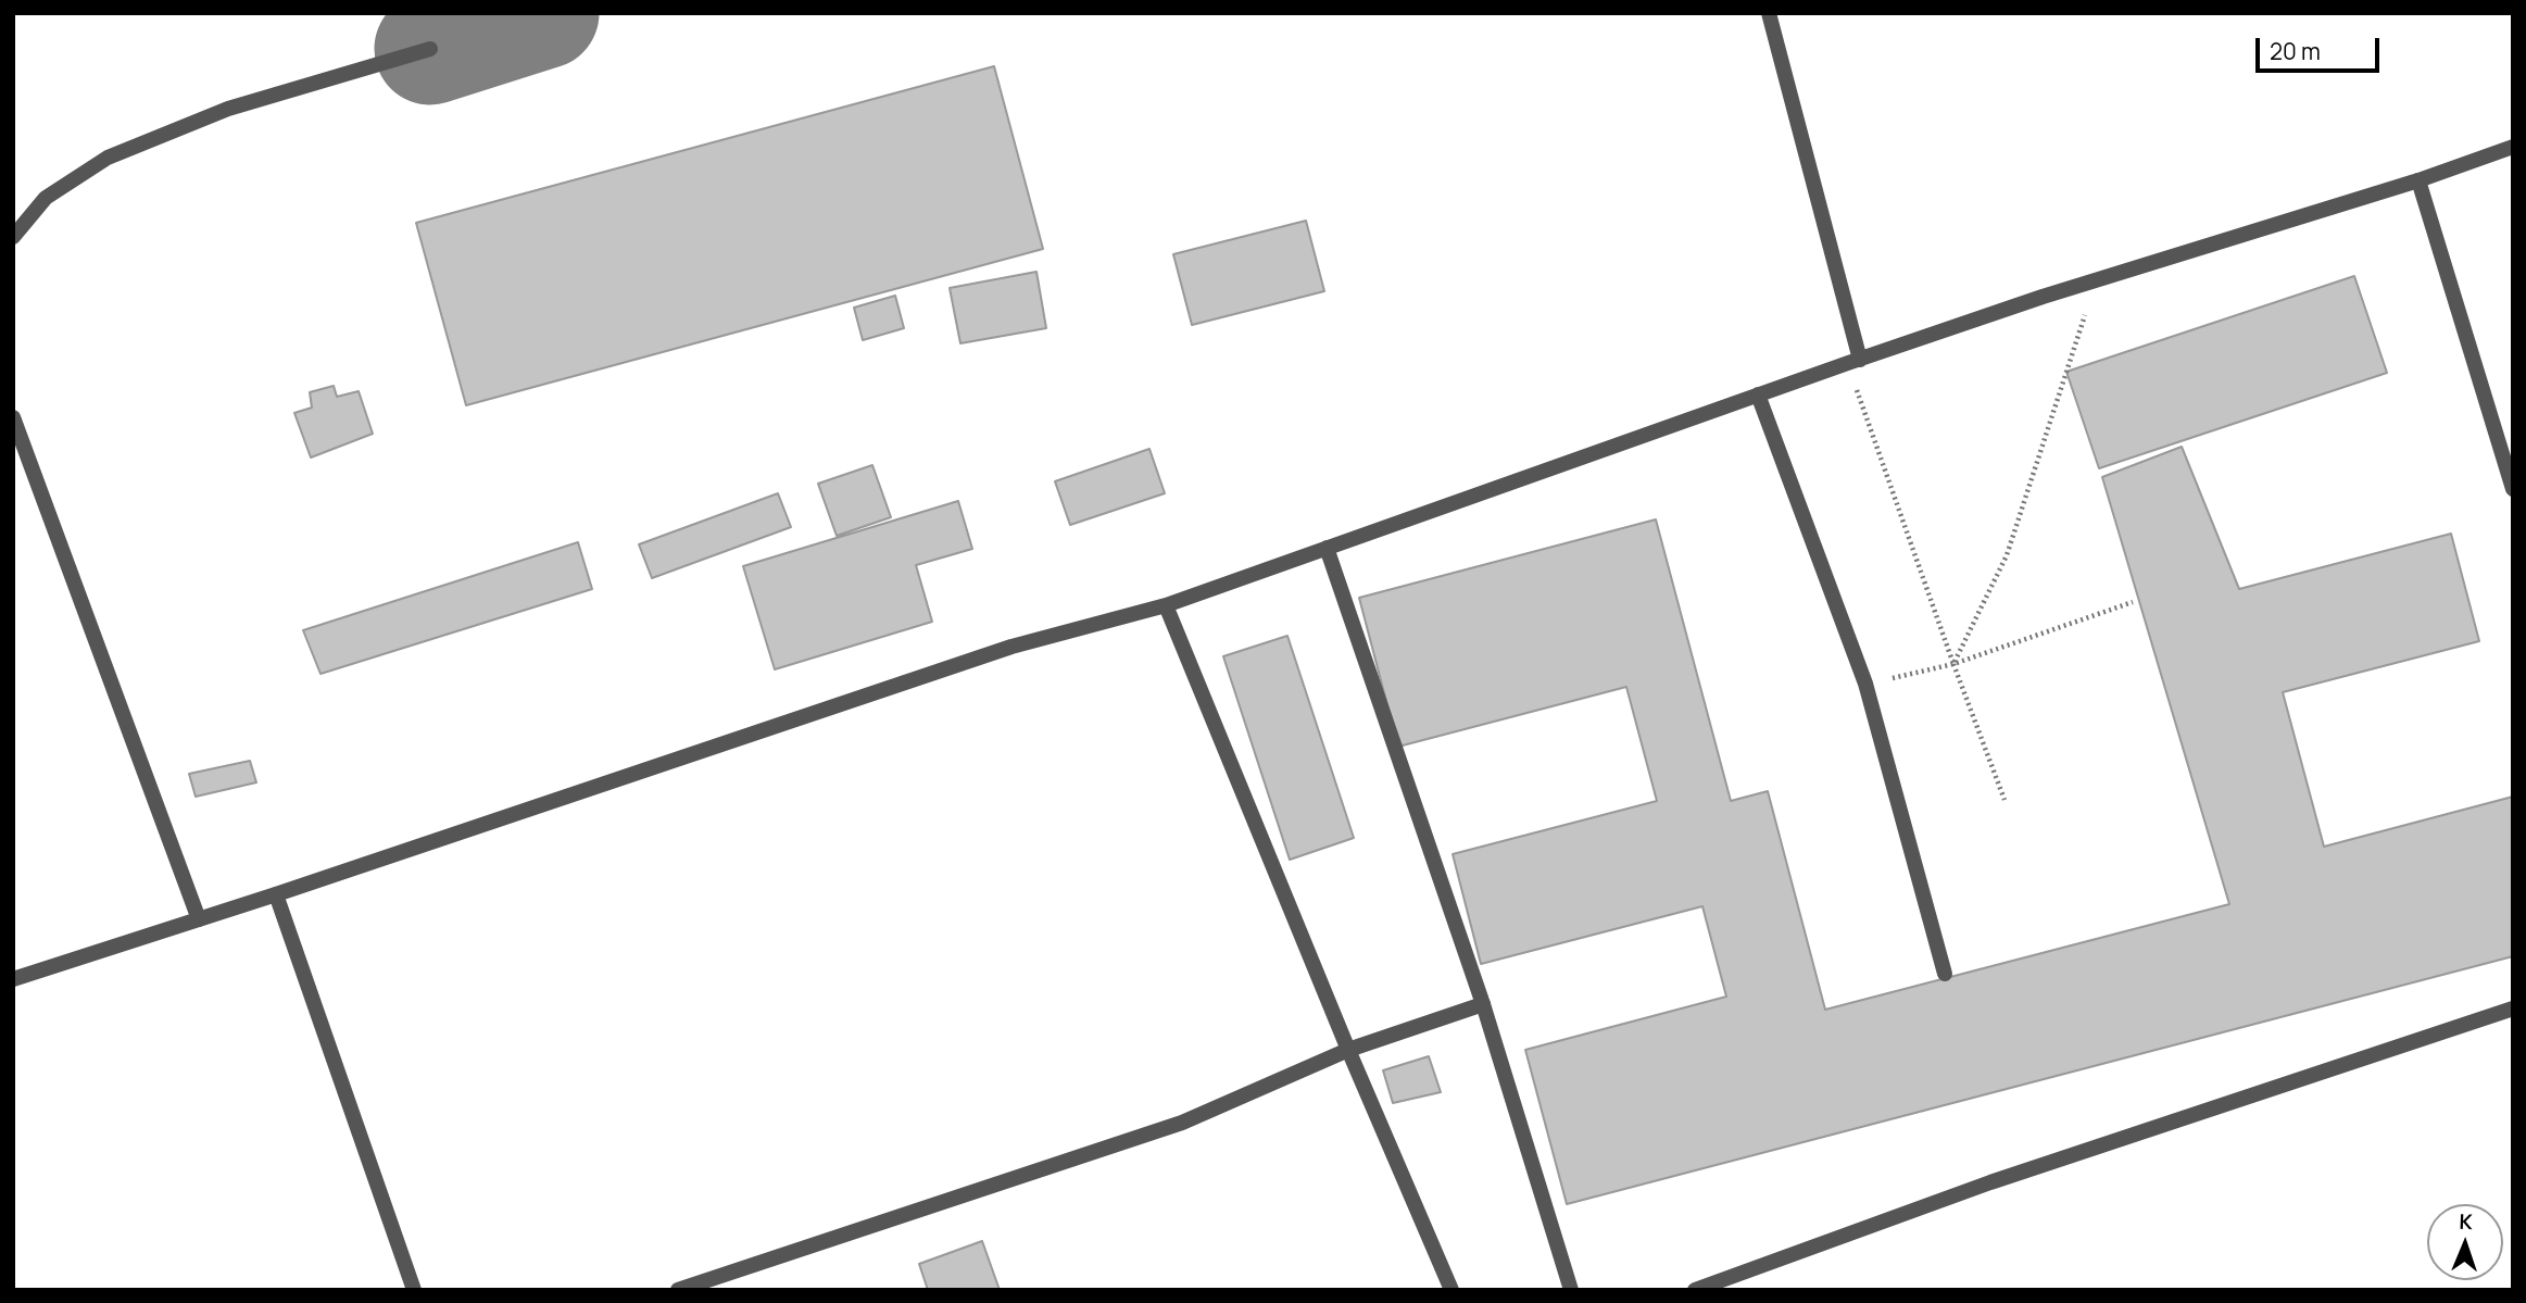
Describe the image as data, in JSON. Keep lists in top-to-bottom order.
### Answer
{
  "scale_bar": "20 m",
  "north": "top"
}
